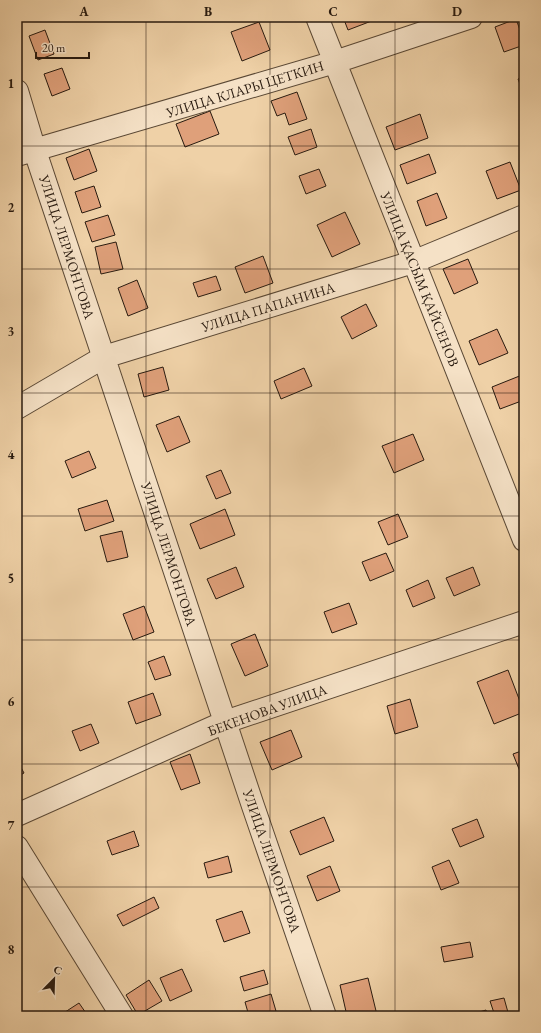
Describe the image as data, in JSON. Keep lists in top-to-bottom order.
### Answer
{
  "streets": {
    "street": [
      "УЛИЦА КЛАРЫ ЦЕТКИН",
      "УЛИЦА ЛЕРМОНТОВА",
      "УЛИЦА ҚАСЫМ ҚАЙСЕНОВ",
      "УЛИЦА ПАПАНИНА",
      "БЕКЕНОВА УЛИЦА"
    ]
  },
  "crossings": [
    ["УЛИЦА КЛАРЫ ЦЕТКИН", "УЛИЦА ЛЕРМОНТОВА"],
    ["УЛИЦА КЛАРЫ ЦЕТКИН", "УЛИЦА ҚАСЫМ ҚАЙСЕНОВ"],
    ["УЛИЦА ЛЕРМОНТОВА", "УЛИЦА ПАПАНИНА"],
    ["УЛИЦА ЛЕРМОНТОВА", "БЕКЕНОВА УЛИЦА"],
    ["УЛИЦА ҚАСЫМ ҚАЙСЕНОВ", "УЛИЦА ПАПАНИНА"]
  ],
  "scale_bar": "20 m",
  "north": "top right",
  "grid": {
    "columns": [
      "A",
      "B",
      "C",
      "D"
    ],
    "rows": [
      "1",
      "2",
      "3",
      "4",
      "5",
      "6",
      "7",
      "8"
    ]
  }
}
